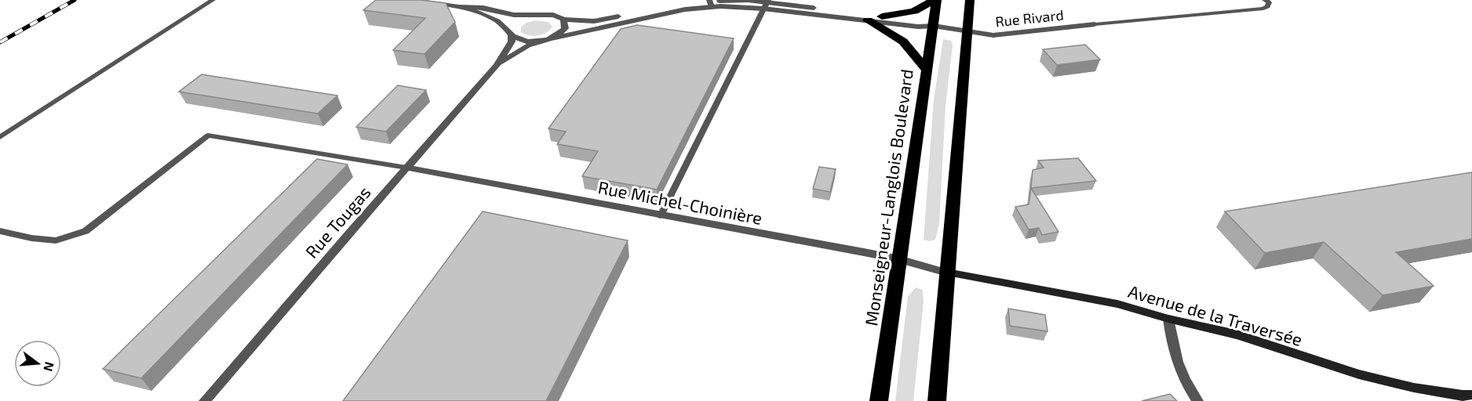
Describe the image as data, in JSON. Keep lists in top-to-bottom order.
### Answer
{
  "streets": {
    "highway": ["Monseigneur-Langlois Boulevard"],
    "street": [
      "Rue Rivard",
      "Rue Michel-Choinière",
      "Rue Tougas",
      "Avenue de la Traversée"
    ]
  },
  "crossings": [
    ["Rue Rivard", "Monseigneur-Langlois Boulevard"],
    ["Monseigneur-Langlois Boulevard", "Rue Michel-Choinière"],
    ["Rue Michel-Choinière", "Rue Tougas"],
    ["Rue Michel-Choinière", "Avenue de la Traversée"]
  ],
  "north": "right"
}
